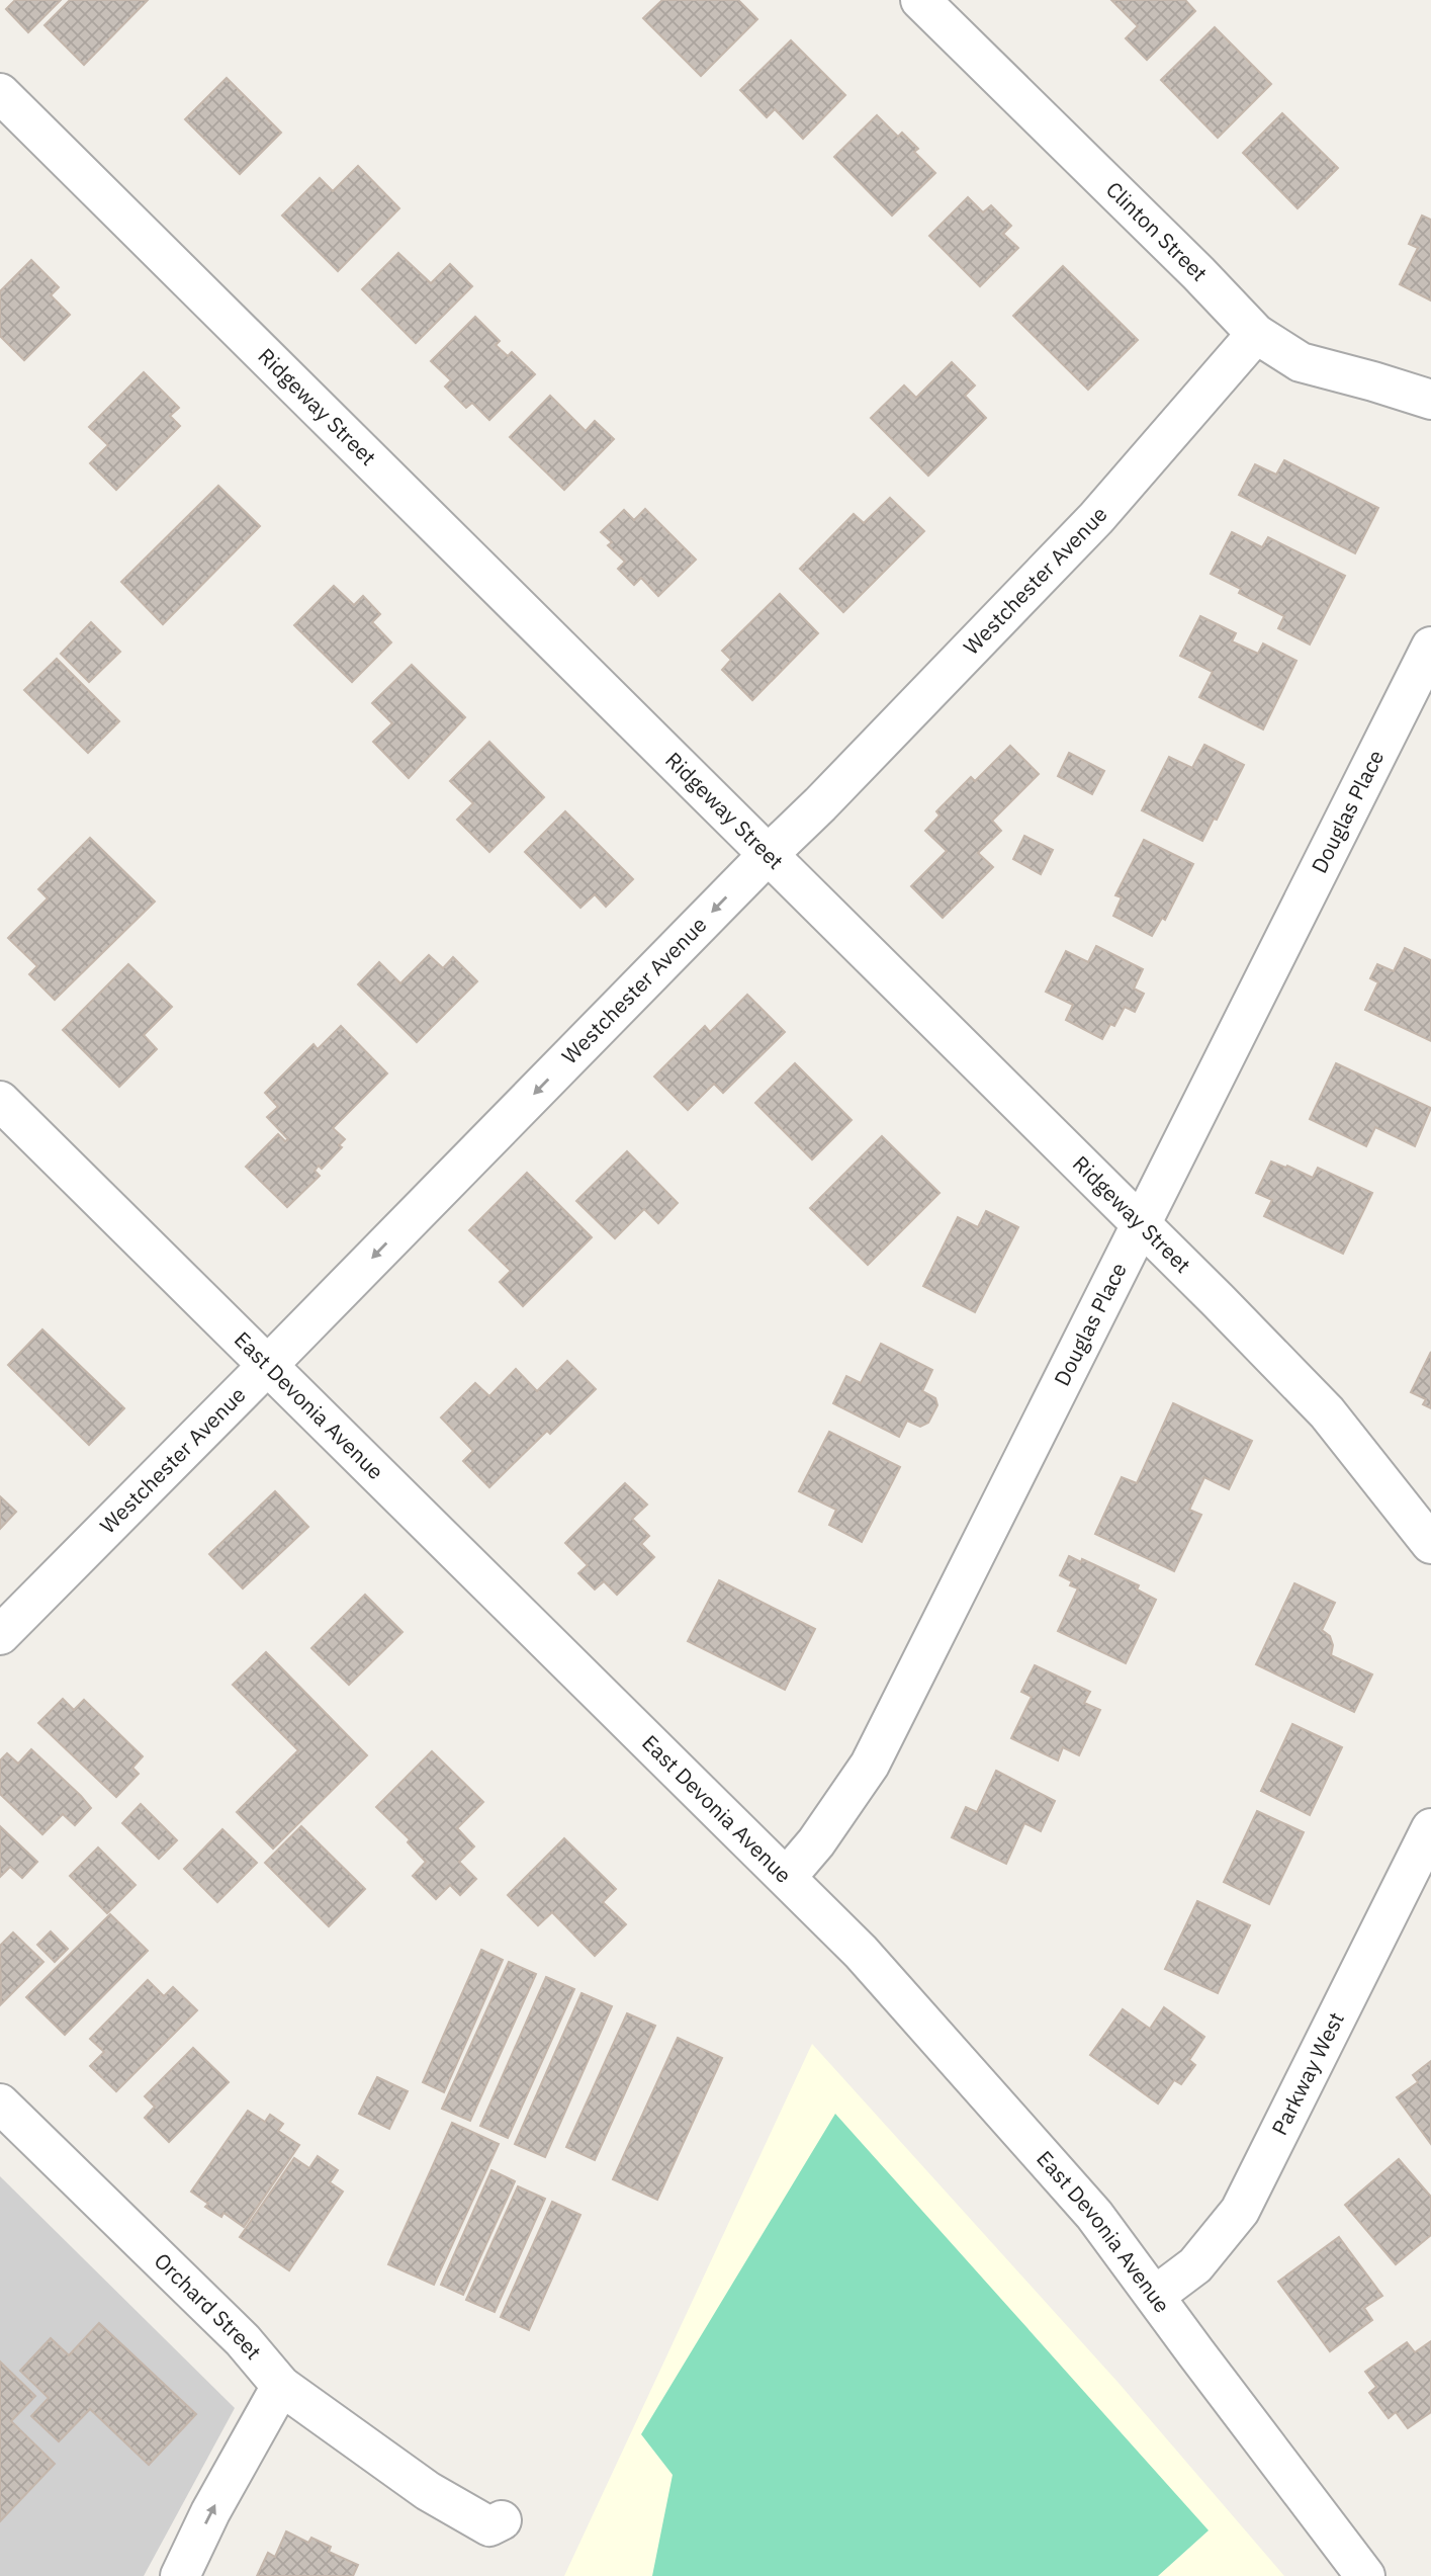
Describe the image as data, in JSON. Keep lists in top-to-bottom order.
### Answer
{
  "streets": {
    "street": [
      "Clinton Street",
      "Ridgeway Street",
      "Westchester Avenue",
      "Douglas Place",
      "East Devonia Avenue",
      "Parkway West",
      "Orchard Street"
    ]
  },
  "crossings": [
    ["Clinton Street", "Westchester Avenue"],
    ["Ridgeway Street", "Westchester Avenue"],
    ["Ridgeway Street", "Douglas Place"],
    ["Westchester Avenue", "East Devonia Avenue"],
    ["Douglas Place", "East Devonia Avenue"],
    ["East Devonia Avenue", "Parkway West"]
  ],
  "one_way": ["Westchester Avenue"]
}
